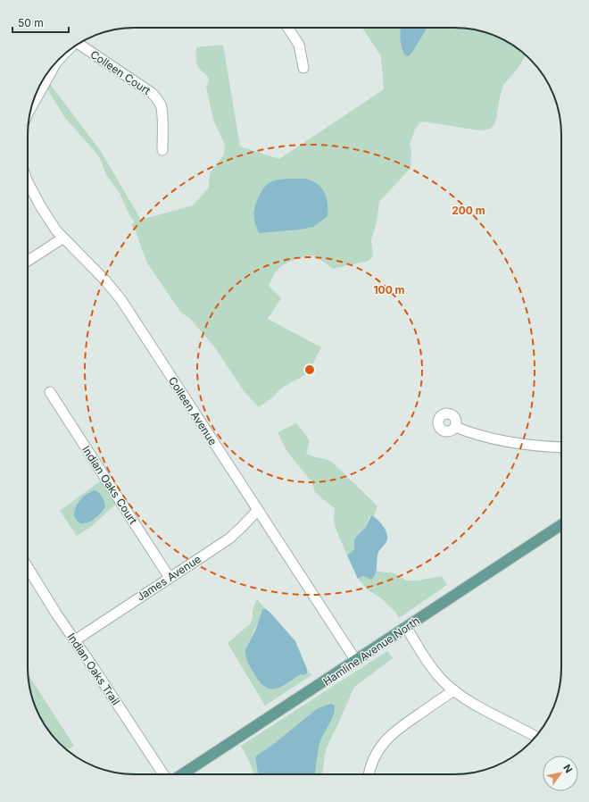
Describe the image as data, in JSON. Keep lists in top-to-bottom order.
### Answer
{
  "streets": {
    "main road": ["Hamline Avenue North"],
    "street": [
      "Colleen Court",
      "Colleen Avenue",
      "Indian Oaks Court",
      "James Avenue",
      "Indian Oaks Trail"
    ]
  },
  "crossings": [
    ["Colleen Avenue", "James Avenue"],
    ["Colleen Avenue", "Hamline Avenue North"],
    ["Indian Oaks Court", "James Avenue"],
    ["James Avenue", "Indian Oaks Trail"]
  ],
  "scale_bar": "50 m",
  "north": "top right",
  "rings": ["200 m", "100 m"]
}
